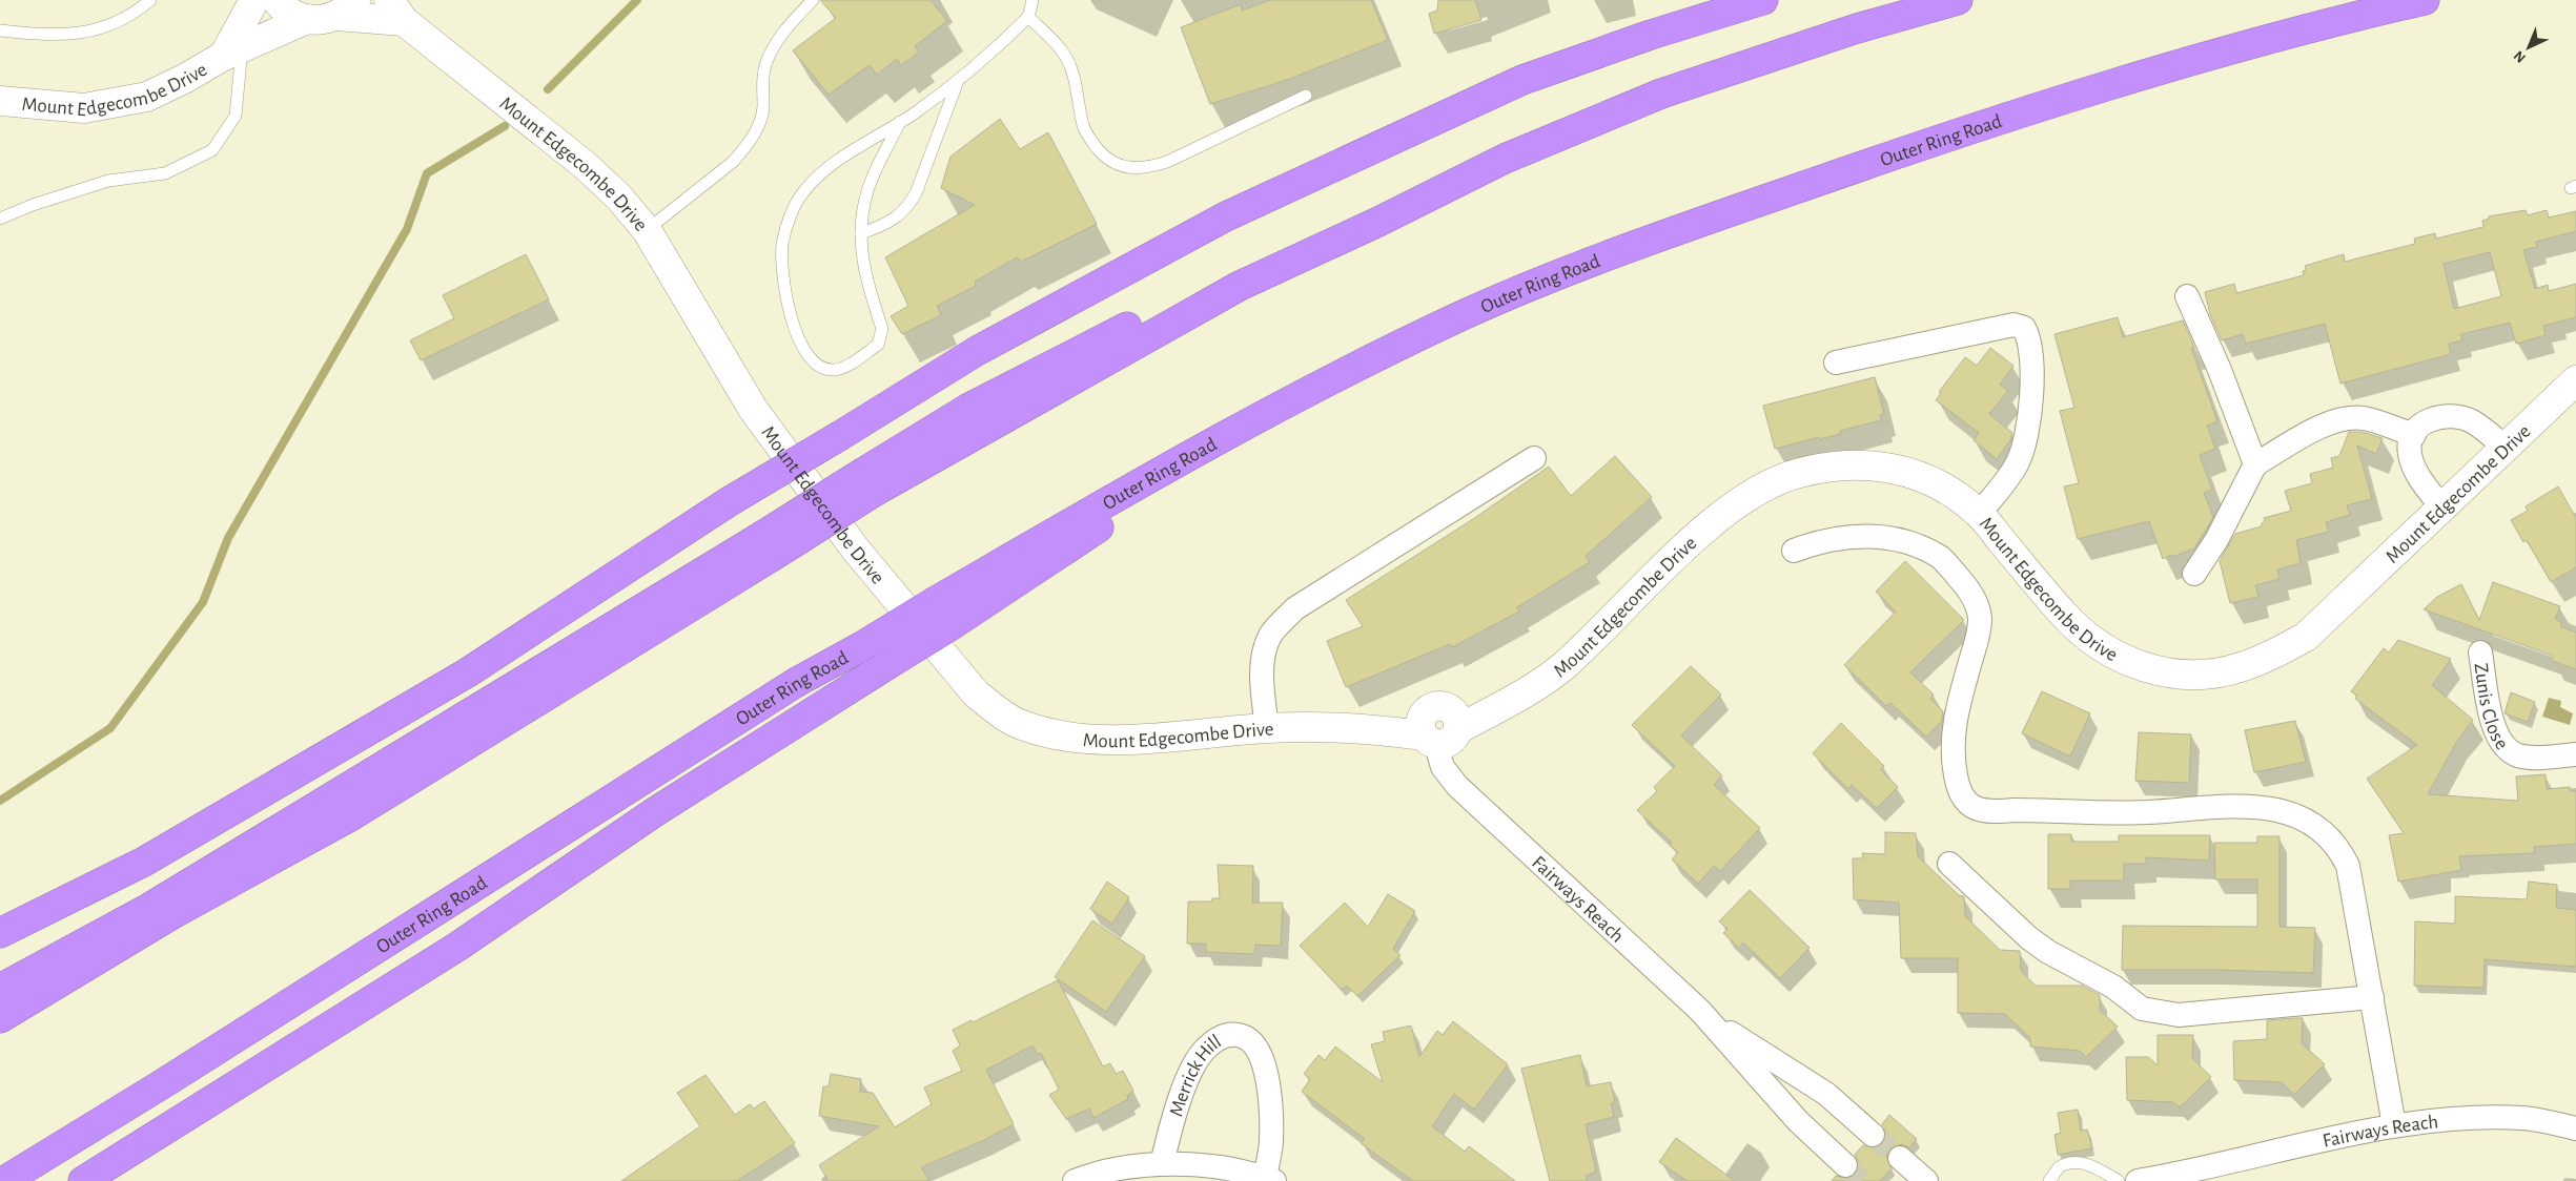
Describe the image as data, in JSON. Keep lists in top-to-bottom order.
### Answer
{
  "streets": {
    "highway": ["Outer Ring Road"],
    "street": [
      "Mount Edgecombe Drive",
      "Zunis Close",
      "Fairways Reach",
      "Merrick Hill"
    ]
  },
  "crossings": [
    ["Mount Edgecombe Drive", "Fairways Reach"]
  ],
  "north": "bottom left"
}
